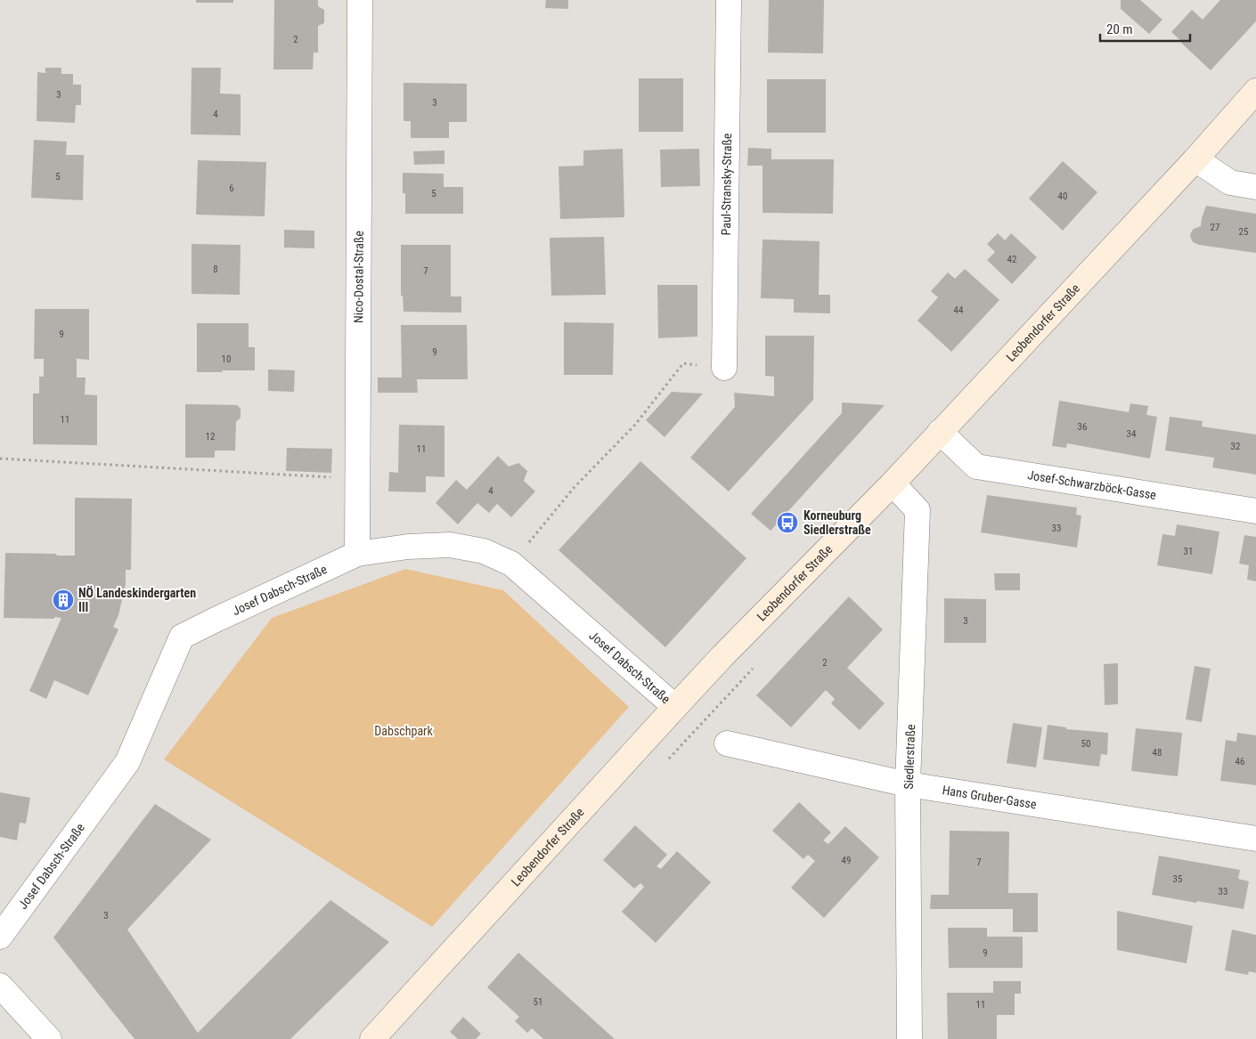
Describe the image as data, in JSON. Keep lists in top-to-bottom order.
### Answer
{
  "streets": {
    "main road": ["Leobendorfer Straße"],
    "street": [
      "Paul-Stransky-Straße",
      "Nico-Dostal-Straße",
      "Josef-Schwarzböck-Gasse",
      "Josef Dabsch-Straße",
      "Siedlerstraße",
      "Hans Gruber-Gasse"
    ]
  },
  "crossings": [
    ["Nico-Dostal-Straße", "Josef Dabsch-Straße"],
    ["Leobendorfer Straße", "Josef-Schwarzböck-Gasse"],
    ["Leobendorfer Straße", "Josef Dabsch-Straße"],
    ["Leobendorfer Straße", "Siedlerstraße"],
    ["Siedlerstraße", "Hans Gruber-Gasse"]
  ],
  "parks": ["Dabschpark"],
  "places": {
    "bus stop": ["Korneuburg Siedlerstraße"],
    "building": ["NÖ Landeskindergarten III"]
  },
  "house_numbers": [
    "2",
    "3",
    "3",
    "4",
    "5",
    "6",
    "5",
    "40",
    "27",
    "25",
    "42",
    "8",
    "7",
    "44",
    "9",
    "9",
    "10",
    "11",
    "36",
    "34",
    "12",
    "32",
    "11",
    "4",
    "33",
    "31",
    "3",
    "2",
    "50",
    "48",
    "46",
    "49",
    "7",
    "35",
    "33",
    "3",
    "9",
    "51",
    "11"
  ],
  "scale_bar": "20 m"
}
